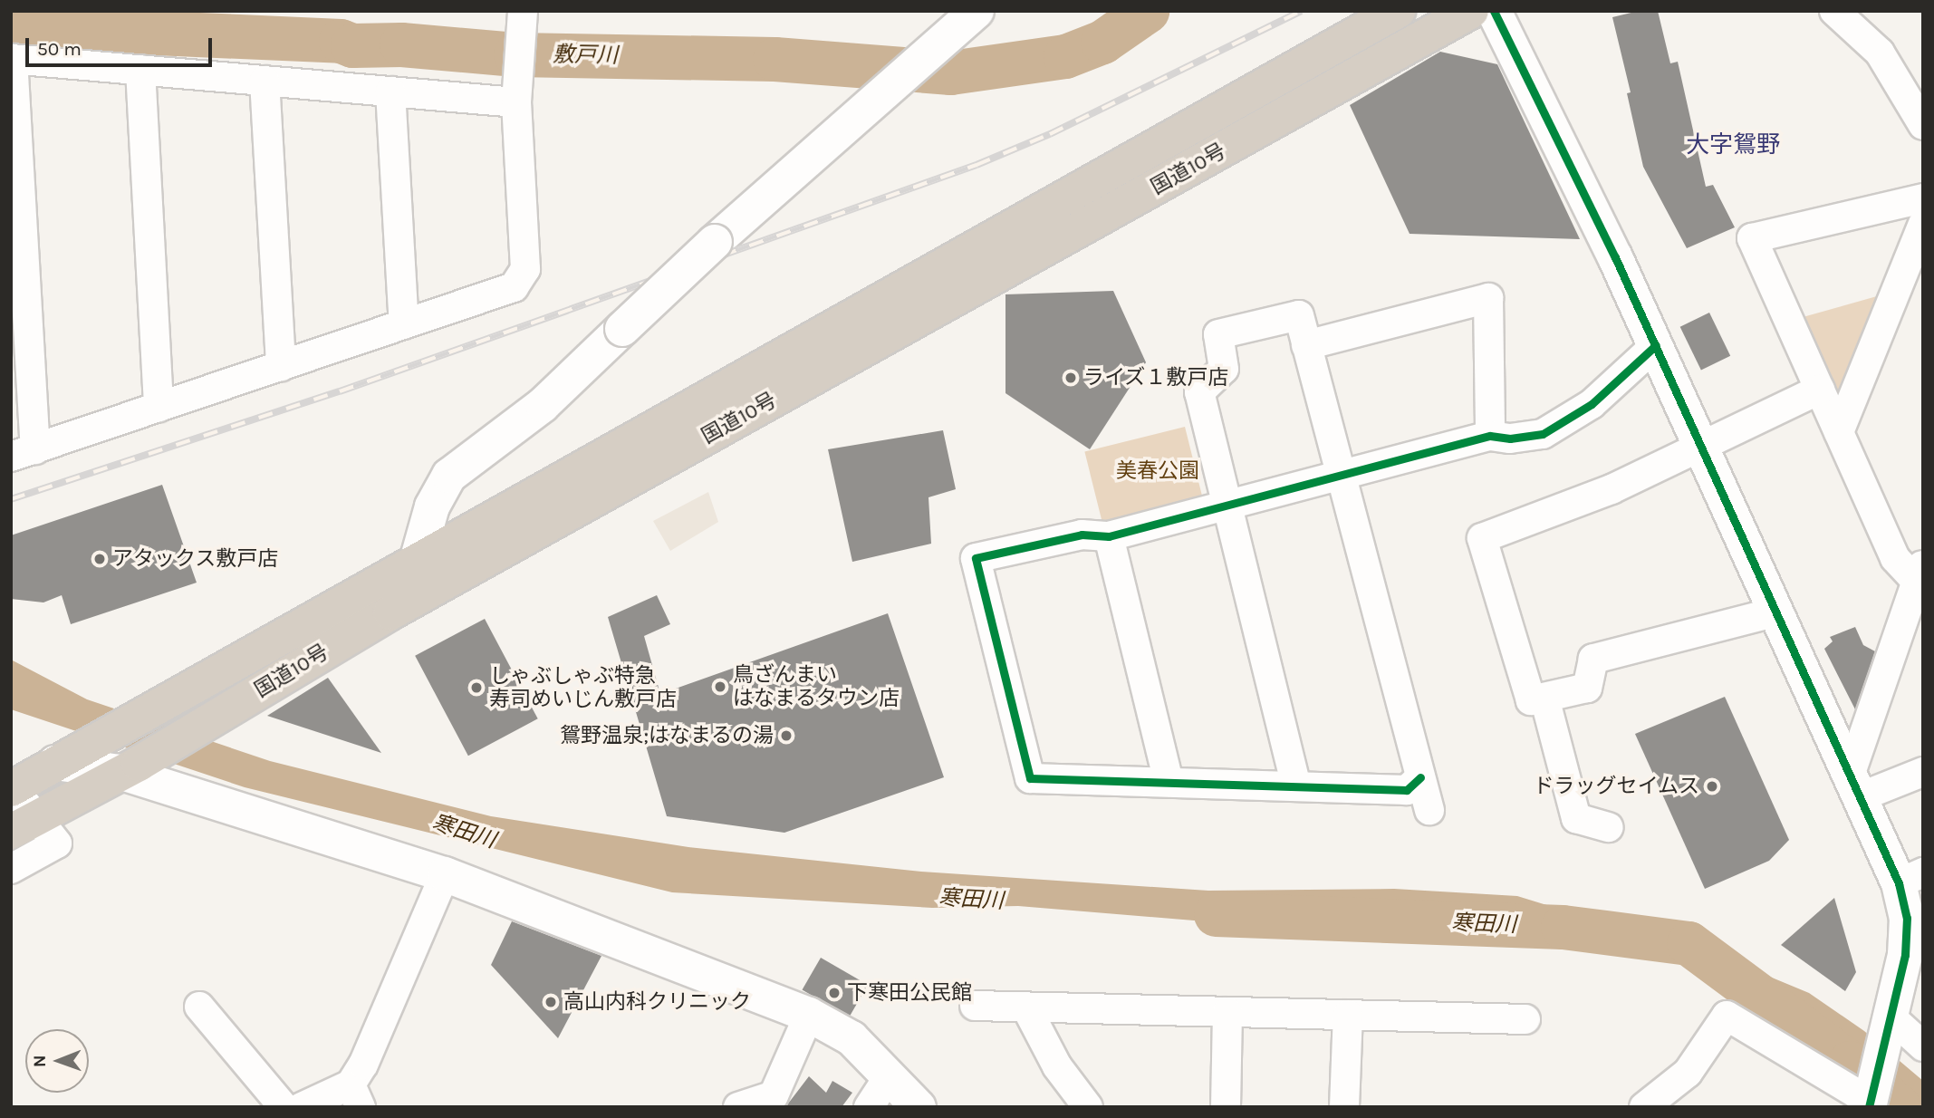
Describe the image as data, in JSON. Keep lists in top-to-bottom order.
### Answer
{
  "streets": {
    "highway": ["国道10号"]
  },
  "districts": ["大字鴛野"],
  "water": ["敷戸川", "寒田川"],
  "parks": ["美春公園"],
  "places": [
    "ライズ１敷戸店",
    "アタックス敷戸店",
    "鳥ざんまい はなまるタウン店",
    "しゃぶしゃぶ特急 寿司めいじん敷戸店",
    "鴛野温泉;はなまるの湯",
    "ドラッグセイムス",
    "下寒田公民館",
    "高山内科クリニック"
  ],
  "scale_bar": "50 m",
  "north": "left"
}
